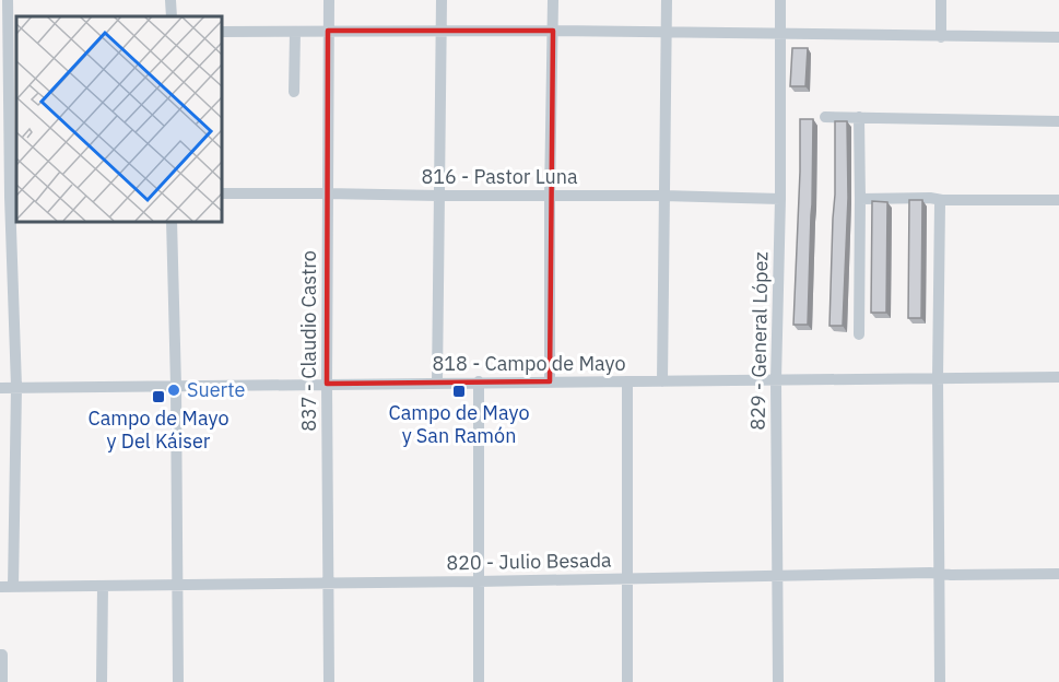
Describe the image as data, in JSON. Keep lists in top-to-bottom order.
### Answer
{
  "streets": {
    "street": [
      "816 - Pastor Luna",
      "837 - Claudio Castro",
      "829 - General López",
      "818 - Campo de Mayo",
      "820 - Julio Besada"
    ]
  },
  "crossings": [
    ["816 - Pastor Luna", "837 - Claudio Castro"],
    ["816 - Pastor Luna", "829 - General López"],
    ["837 - Claudio Castro", "818 - Campo de Mayo"],
    ["837 - Claudio Castro", "820 - Julio Besada"],
    ["829 - General López", "818 - Campo de Mayo"],
    ["829 - General López", "820 - Julio Besada"]
  ],
  "places": {
    "other": ["Suerte"],
    "transit": ["Campo de Mayo y San Ramón", "Campo de Mayo y Del Káiser"]
  }
}
